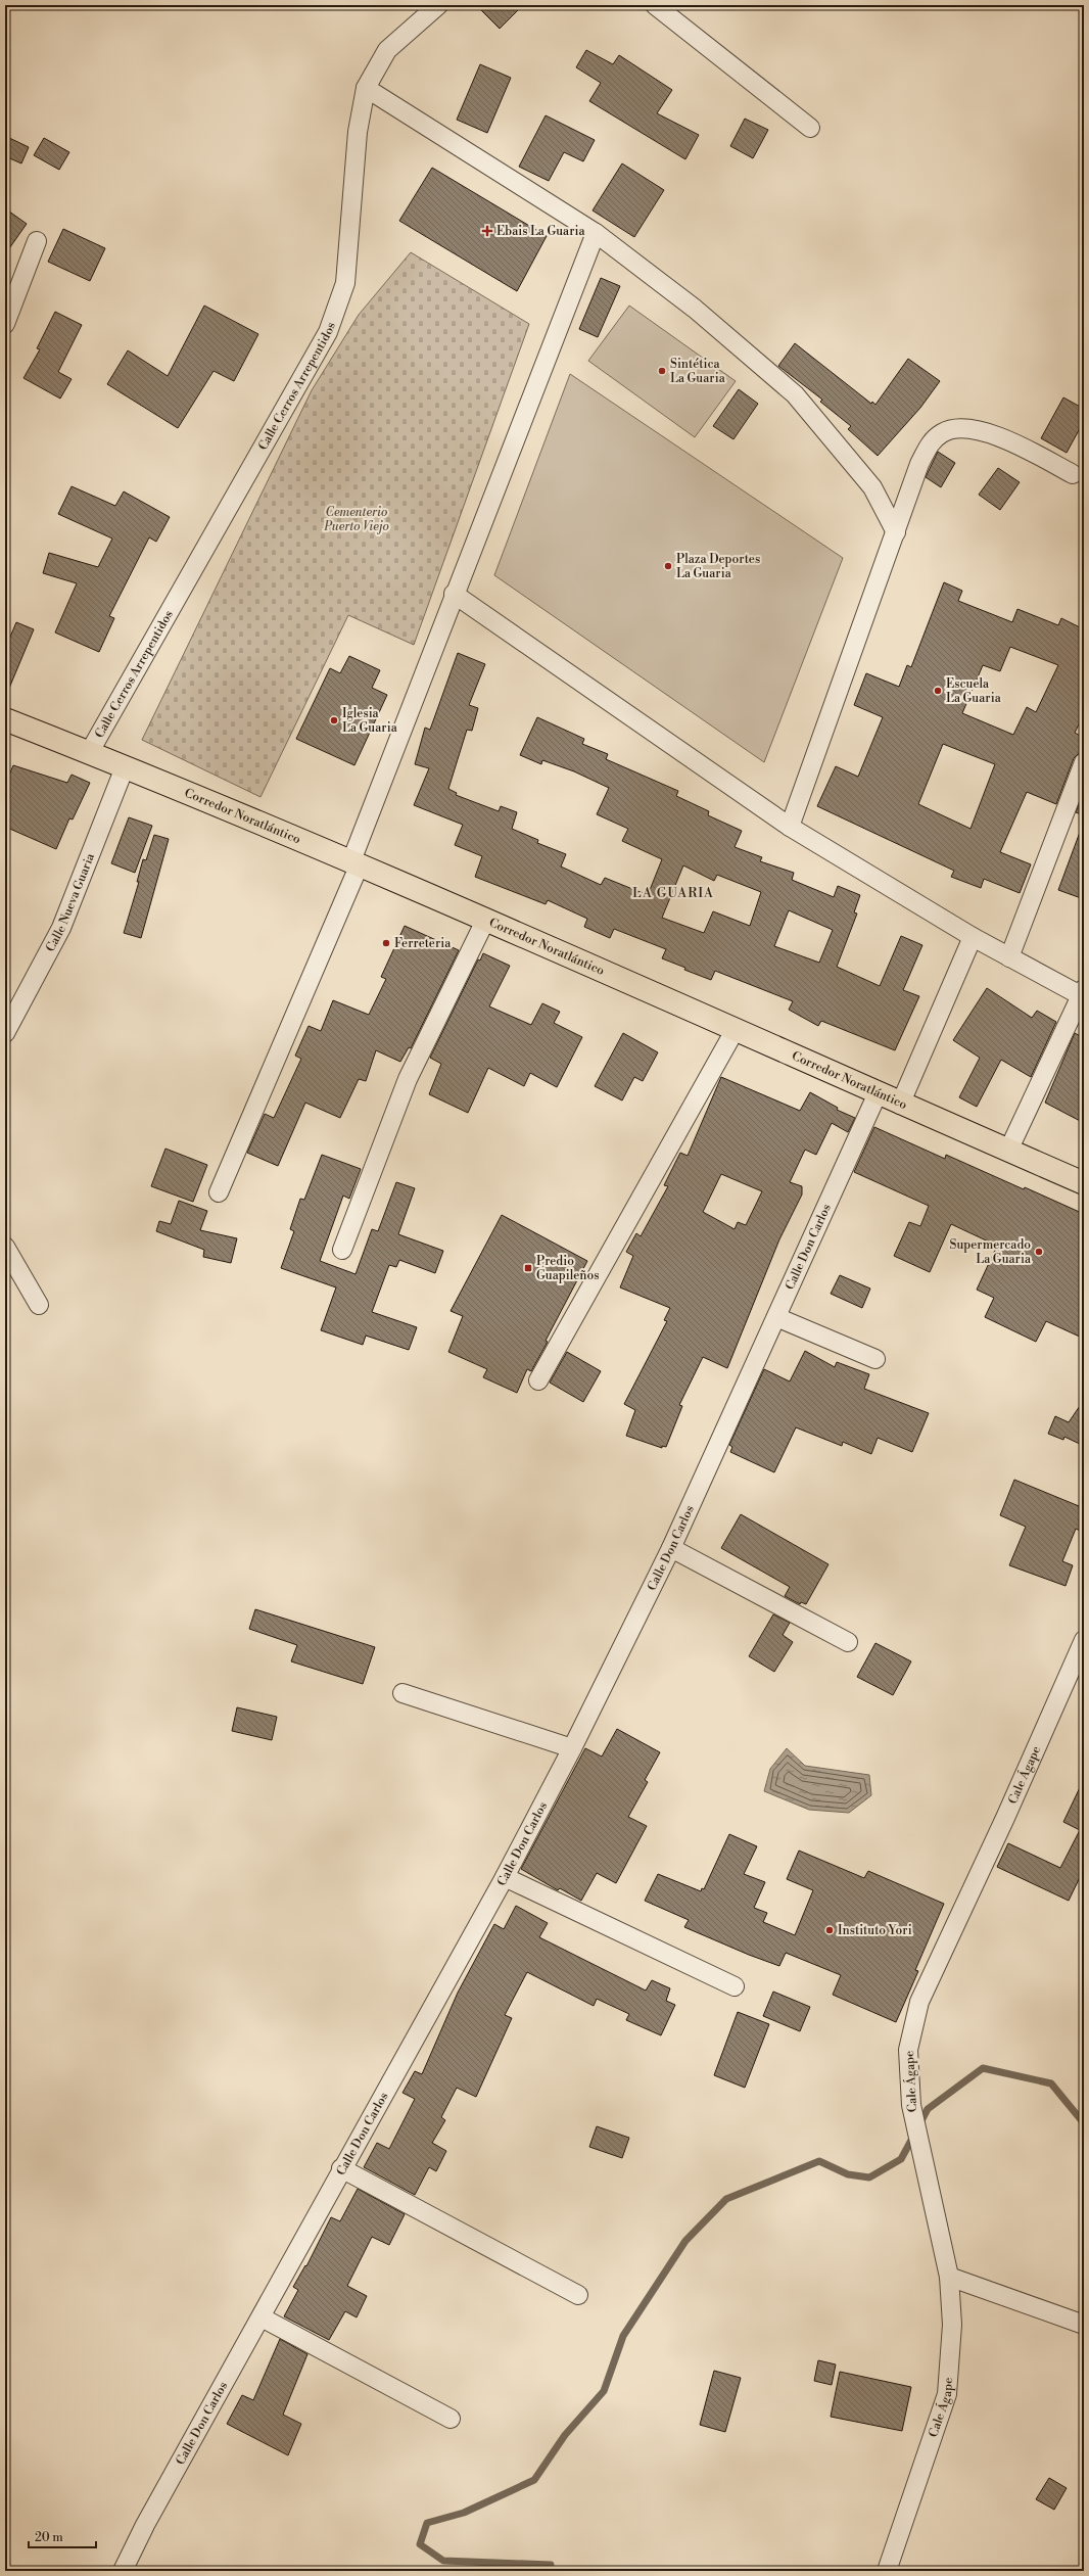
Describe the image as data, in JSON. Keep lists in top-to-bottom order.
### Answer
{
  "streets": {
    "highway": ["Corredor Noratlántico"],
    "street": [
      "Calle Cerros Arrepentidos",
      "Calle Nueva Guaria",
      "Calle Don Carlos",
      "Cale Ágape"
    ]
  },
  "crossings": [
    ["Calle Cerros Arrepentidos", "Corredor Noratlántico"],
    ["Corredor Noratlántico", "Calle Nueva Guaria"],
    ["Corredor Noratlántico", "Calle Don Carlos"]
  ],
  "districts": ["LA GUARIA"],
  "parks": ["Cementerio Puerto Viejo"],
  "places": {
    "health": ["Ebais La Guaria"],
    "other": [
      "Sintética La Guaria",
      "Plaza Deportes La Guaria",
      "Escuela La Guaria",
      "Iglesia La Guaria",
      "Ferreteria",
      "Supermercado La Guaria",
      "Instituto Yori"
    ],
    "transit": ["Predio Guapileños"]
  },
  "scale_bar": "20 m"
}
